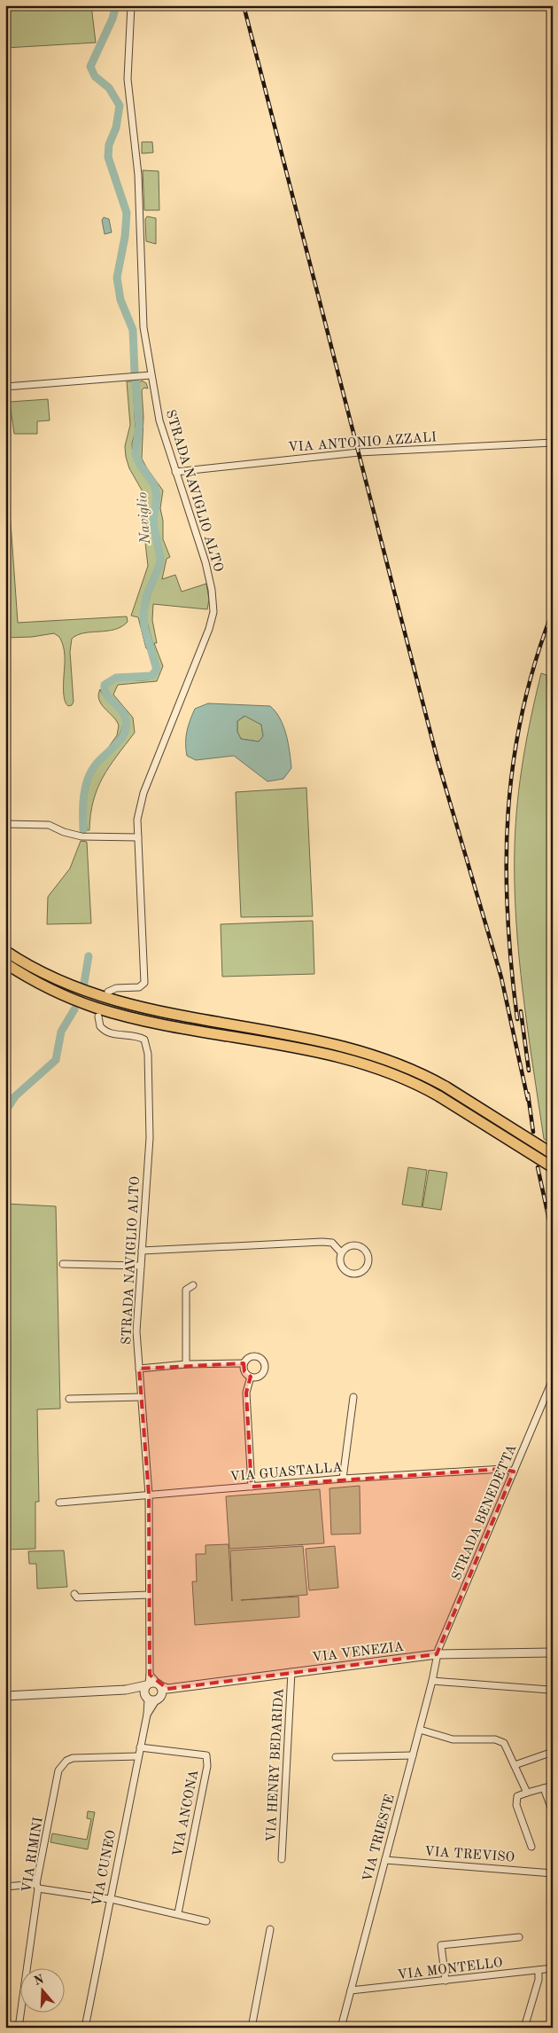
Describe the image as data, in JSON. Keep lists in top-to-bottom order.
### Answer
{
  "streets": {
    "street": [
      "VIA ANTONIO AZZALI",
      "STRADA NAVIGLIO ALTO",
      "VIA GUASTALLA",
      "STRADA BENEDETTA",
      "VIA VENEZIA",
      "VIA HENRY BEDARIDA",
      "VIA ANCONA",
      "VIA TRIESTE",
      "VIA TREVISO",
      "VIA RIMINI",
      "VIA CUNEO",
      "VIA MONTELLO"
    ]
  },
  "crossings": [
    ["VIA ANTONIO AZZALI", "STRADA NAVIGLIO ALTO"],
    ["STRADA NAVIGLIO ALTO", "VIA GUASTALLA"],
    ["STRADA NAVIGLIO ALTO", "VIA VENEZIA"],
    ["VIA GUASTALLA", "STRADA BENEDETTA"],
    ["STRADA BENEDETTA", "VIA VENEZIA"],
    ["STRADA BENEDETTA", "VIA TRIESTE"],
    ["VIA VENEZIA", "VIA HENRY BEDARIDA"],
    ["VIA VENEZIA", "VIA TRIESTE"],
    ["VIA VENEZIA", "VIA CUNEO"],
    ["VIA ANCONA", "VIA CUNEO"],
    ["VIA TRIESTE", "VIA TREVISO"],
    ["VIA TRIESTE", "VIA MONTELLO"],
    ["VIA RIMINI", "VIA CUNEO"]
  ],
  "water": ["Naviglio"],
  "north": "top"
}
